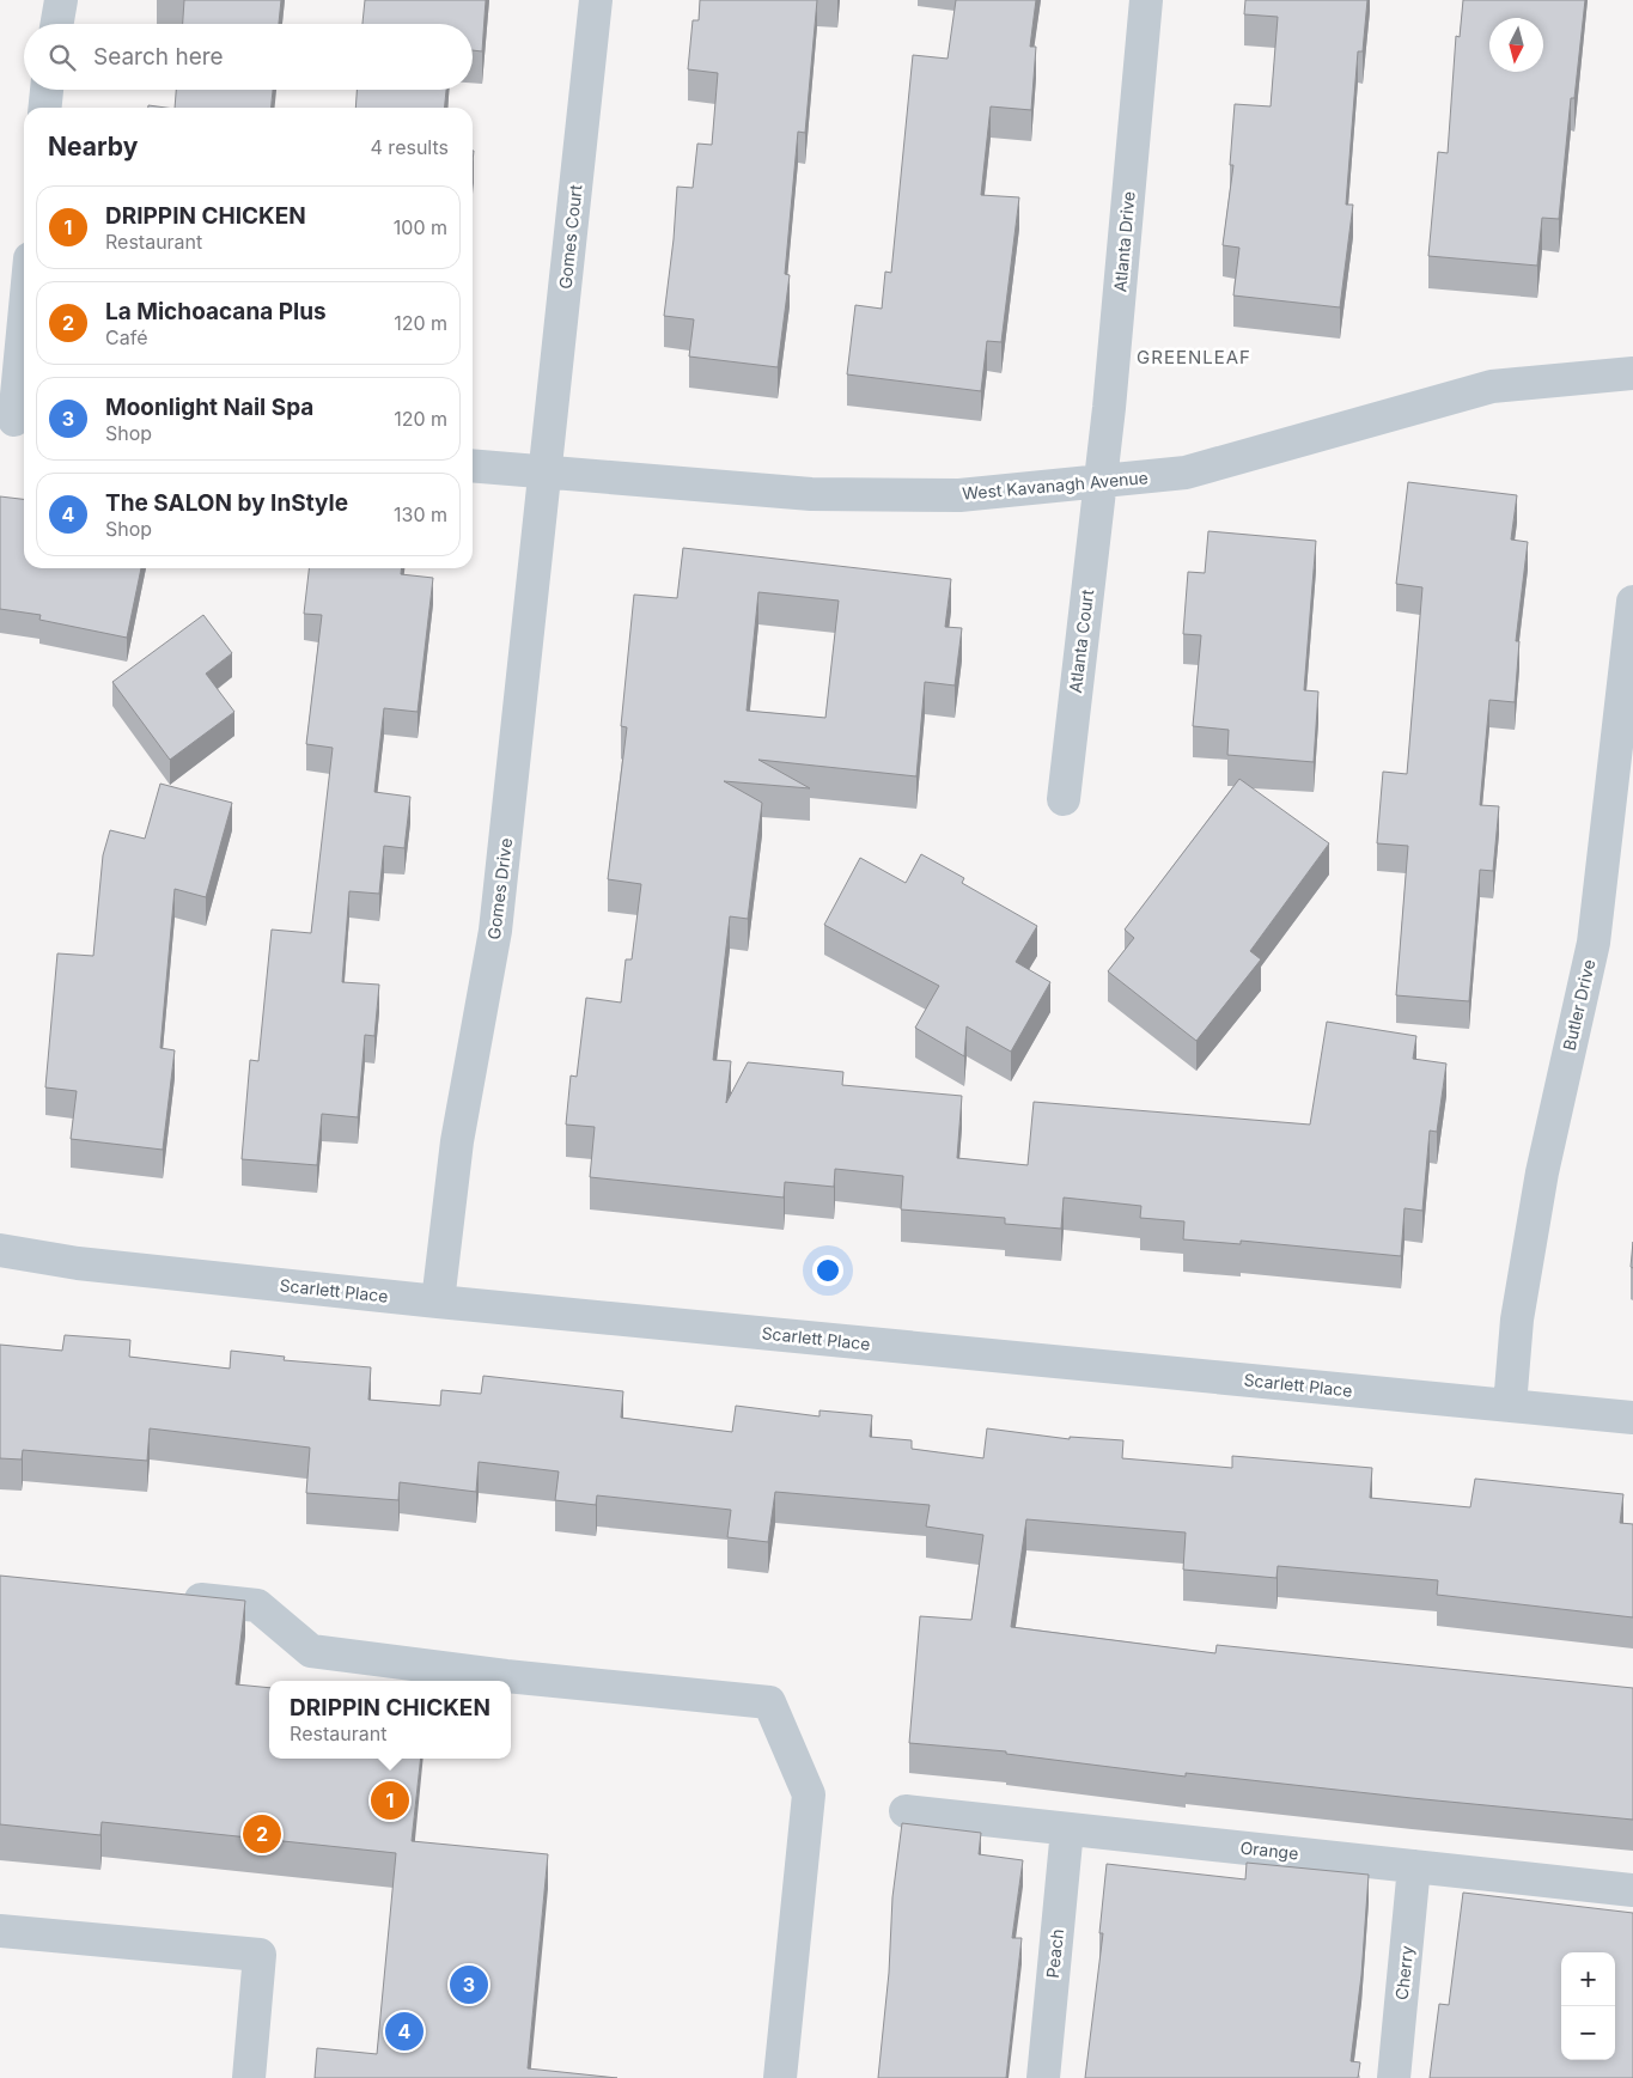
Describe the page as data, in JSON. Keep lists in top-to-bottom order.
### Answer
{
  "streets": {
    "street": [
      "Gomes Court",
      "Atlanta Drive",
      "West Kavanagh Avenue",
      "Atlanta Court",
      "Gomes Drive",
      "Butler Drive",
      "Scarlett Place",
      "Orange",
      "Peach",
      "Cherry"
    ]
  },
  "crossings": [
    ["Gomes Court", "West Kavanagh Avenue"],
    ["Gomes Court", "Gomes Drive"],
    ["Atlanta Drive", "West Kavanagh Avenue"],
    ["Atlanta Drive", "Atlanta Court"],
    ["West Kavanagh Avenue", "Atlanta Court"],
    ["West Kavanagh Avenue", "Gomes Drive"],
    ["Gomes Drive", "Scarlett Place"],
    ["Butler Drive", "Scarlett Place"],
    ["Orange", "Peach"],
    ["Orange", "Cherry"]
  ],
  "districts": ["GREENLEAF"],
  "north": "bottom",
  "page": {
    "search": "Search here",
    "heading": ["Nearby", "4 results"],
    "list": [
      {
        "mark": "1",
        "name": "DRIPPIN CHICKEN",
        "note": "Restaurant",
        "value": "100 m"
      },
      {
        "mark": "2",
        "name": "La Michoacana Plus",
        "note": "Café",
        "value": "120 m"
      },
      {
        "mark": "3",
        "name": "Moonlight Nail Spa",
        "note": "Shop",
        "value": "120 m"
      },
      {
        "mark": "4",
        "name": "The SALON by InStyle",
        "note": "Shop",
        "value": "130 m"
      }
    ],
    "popup": ["DRIPPIN CHICKEN", "Restaurant"],
    "pins": [
      "1",
      "2",
      "3",
      "4"
    ],
    "map_buttons": ["+", "−"]
  }
}
